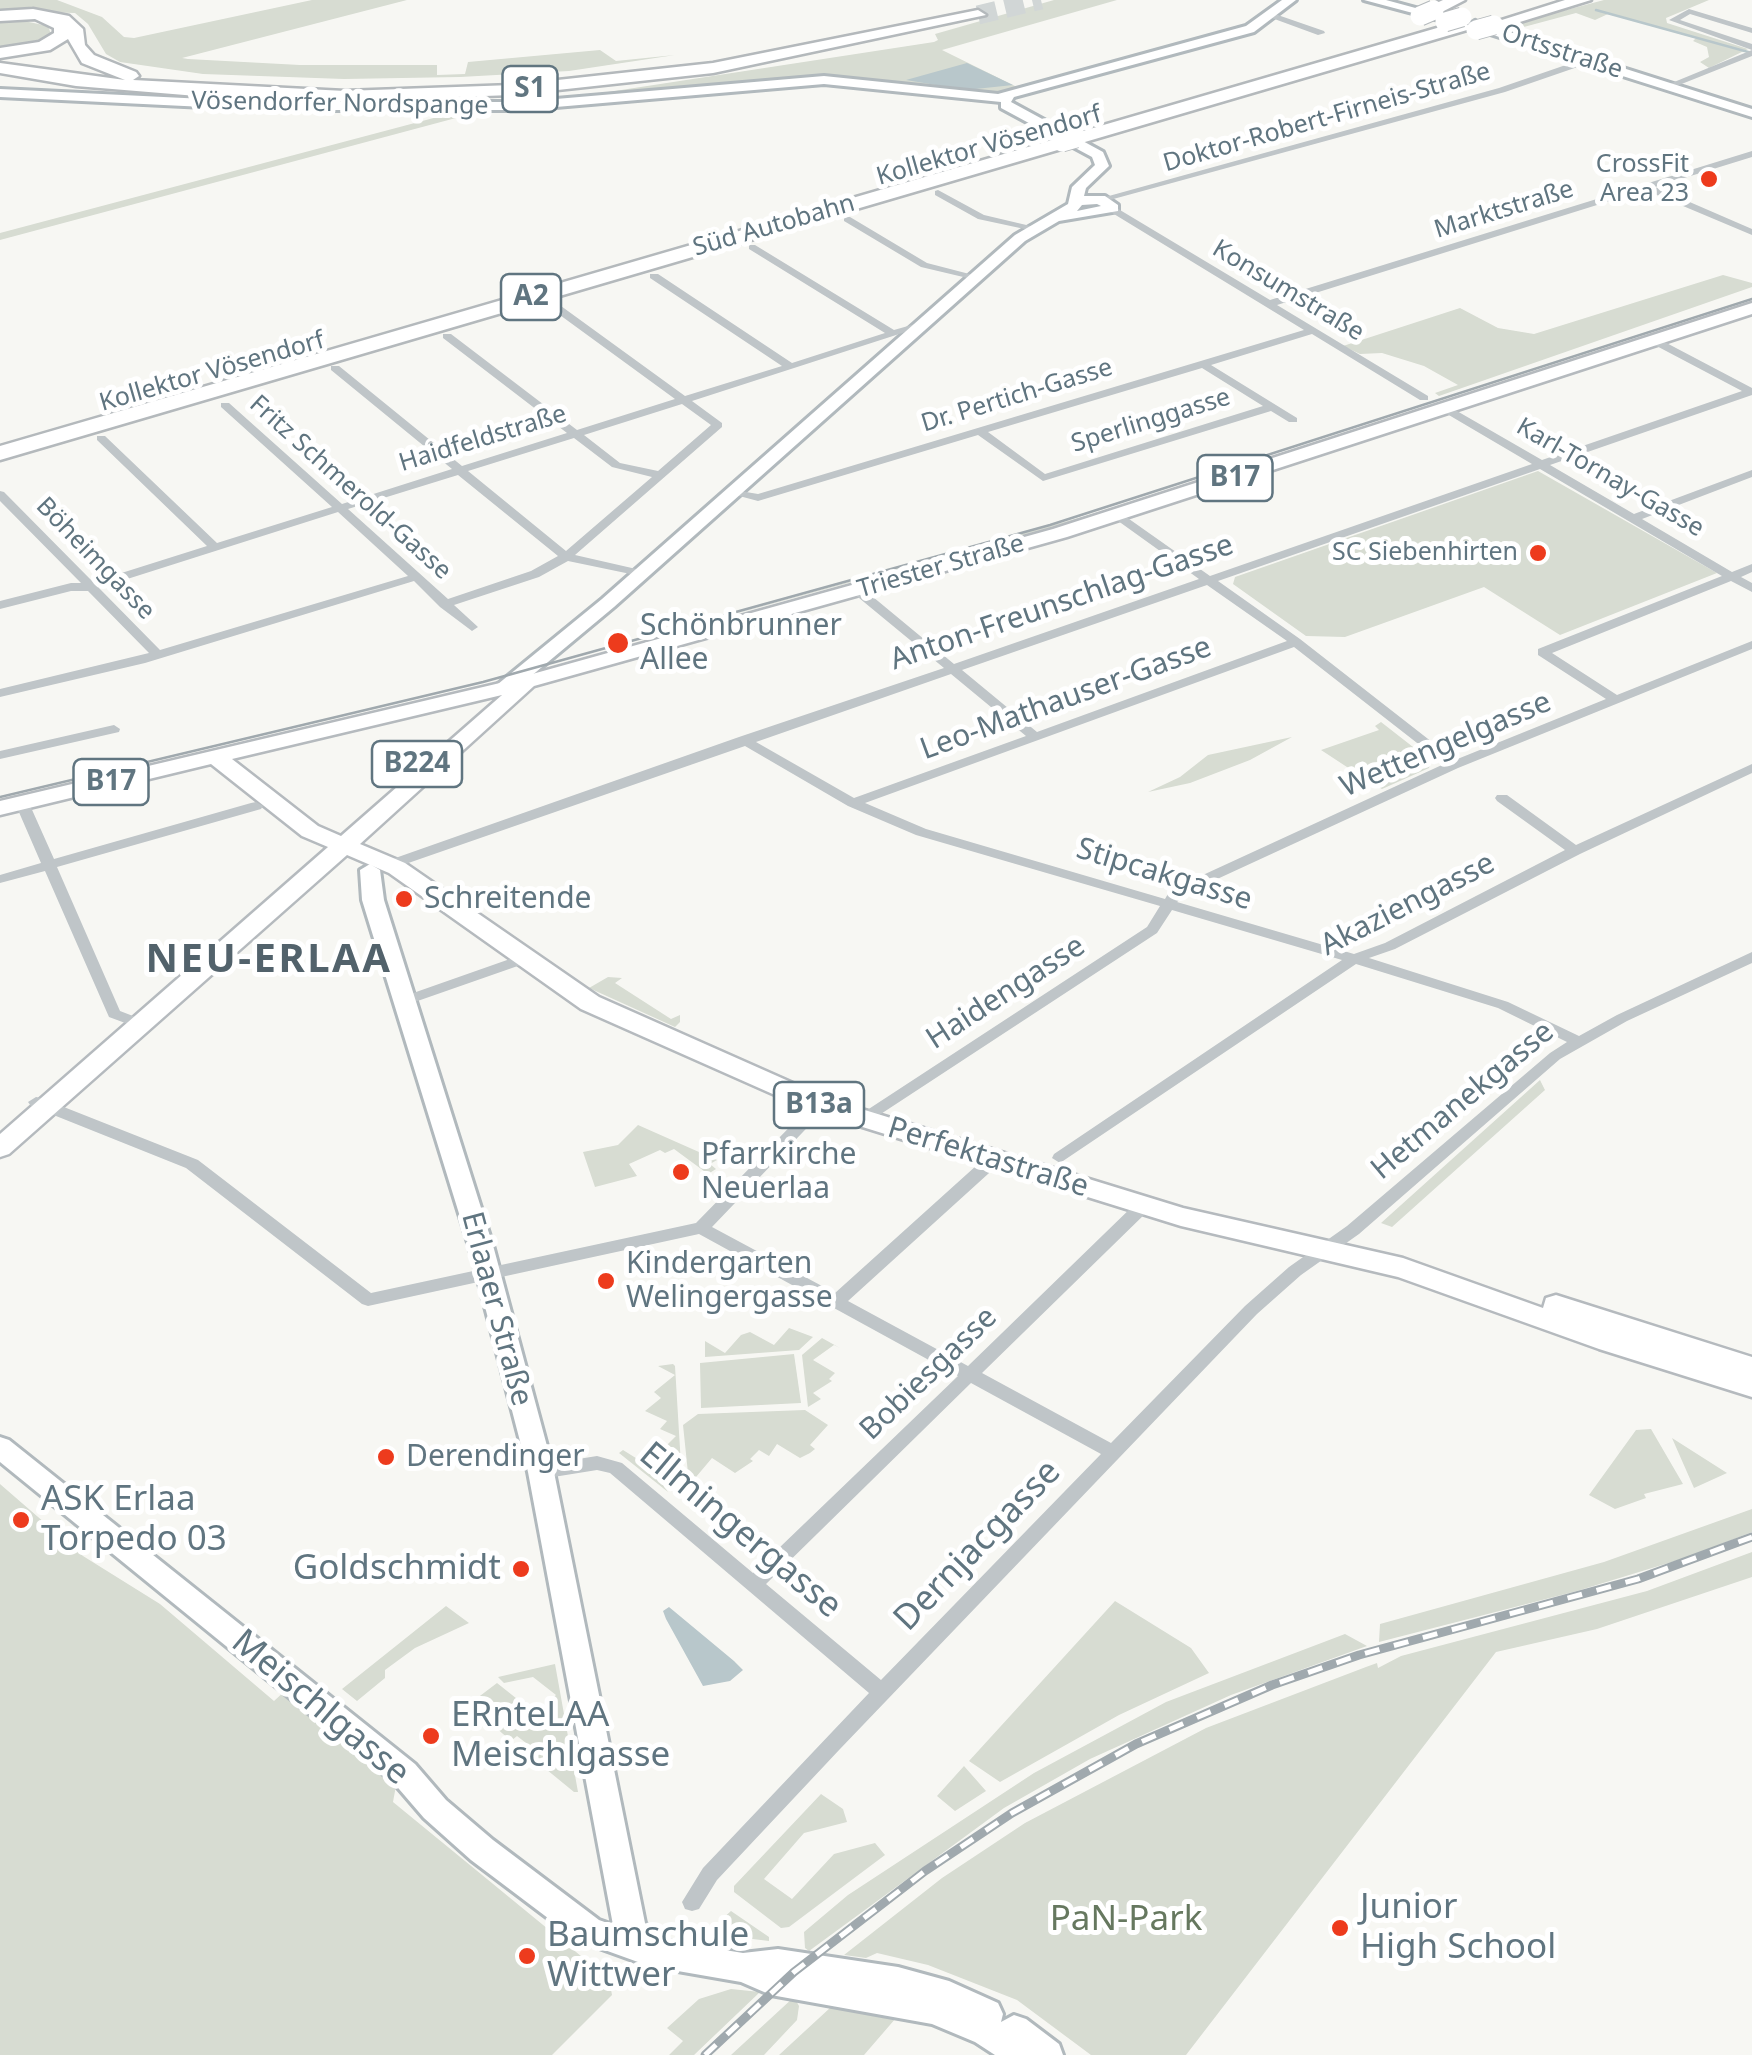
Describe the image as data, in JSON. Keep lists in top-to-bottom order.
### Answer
{
  "streets": {
    "highway": [
      "S1",
      "Kollektor Vösendorf",
      "Süd Autobahn",
      "A2"
    ],
    "main road": [
      "Ortsstraße",
      "Vösendorfer Nordspange",
      "B17",
      "Triester Straße",
      "B224",
      "B13a",
      "Perfektastraße",
      "Erlaaer Straße",
      "Meischlgasse"
    ],
    "street": [
      "Doktor-Robert-Firneis-Straße",
      "Marktstraße",
      "Konsumstraße",
      "Dr. Pertich-Gasse",
      "Sperlinggasse",
      "Haidfeldstraße",
      "Karl-Tornay-Gasse",
      "Fritz Schmerold-Gasse",
      "Böheimgasse",
      "Anton-Freunschlag-Gasse",
      "Leo-Mathauser-Gasse",
      "Wettengelgasse",
      "Stipcakgasse",
      "Akaziengasse",
      "Haidengasse",
      "Hetmanekgasse",
      "Bobiesgasse",
      "Ellmingergasse",
      "Dernjacgasse"
    ]
  },
  "crossings": [
    ["Ortsstraße", "Doktor-Robert-Firneis-Straße"],
    ["Doktor-Robert-Firneis-Straße", "Konsumstraße"],
    ["Kollektor Vösendorf", "Süd Autobahn"],
    ["Marktstraße", "Konsumstraße"],
    ["Konsumstraße", "Dr. Pertich-Gasse"],
    ["Dr. Pertich-Gasse", "Sperlinggasse"],
    ["Haidfeldstraße", "Fritz Schmerold-Gasse"],
    ["Haidfeldstraße", "Böheimgasse"],
    ["Karl-Tornay-Gasse", "Triester Straße"],
    ["Karl-Tornay-Gasse", "Anton-Freunschlag-Gasse"],
    ["Triester Straße", "B224"],
    ["Triester Straße", "B13a"],
    ["Anton-Freunschlag-Gasse", "Stipcakgasse"],
    ["Anton-Freunschlag-Gasse", "B13a"],
    ["Anton-Freunschlag-Gasse", "Perfektastraße"],
    ["Anton-Freunschlag-Gasse", "Erlaaer Straße"],
    ["Leo-Mathauser-Gasse", "Stipcakgasse"],
    ["Wettengelgasse", "Stipcakgasse"],
    ["Wettengelgasse", "Haidengasse"],
    ["B224", "B13a"],
    ["Stipcakgasse", "Akaziengasse"],
    ["Stipcakgasse", "Haidengasse"],
    ["Stipcakgasse", "Hetmanekgasse"],
    ["Haidengasse", "Perfektastraße"],
    ["Hetmanekgasse", "Perfektastraße"],
    ["Hetmanekgasse", "Dernjacgasse"],
    ["B13a", "Perfektastraße"],
    ["B13a", "Erlaaer Straße"],
    ["Perfektastraße", "Erlaaer Straße"],
    ["Perfektastraße", "Bobiesgasse"],
    ["Perfektastraße", "Dernjacgasse"],
    ["Erlaaer Straße", "Ellmingergasse"],
    ["Erlaaer Straße", "Meischlgasse"],
    ["Bobiesgasse", "Ellmingergasse"],
    ["Ellmingergasse", "Dernjacgasse"]
  ],
  "districts": ["NEU-ERLAA"],
  "parks": ["PaN-Park"],
  "places": [
    "CrossFit Area 23",
    "SC Siebenhirten",
    "Schönbrunner Allee",
    "Schreitende",
    "Pfarrkirche Neuerlaa",
    "Kindergarten Welingergasse",
    "Derendinger",
    "ASK Erlaa Torpedo 03",
    "Goldschmidt",
    "ERnteLAA Meischlgasse",
    "Junior High School",
    "Baumschule Wittwer"
  ]
}
